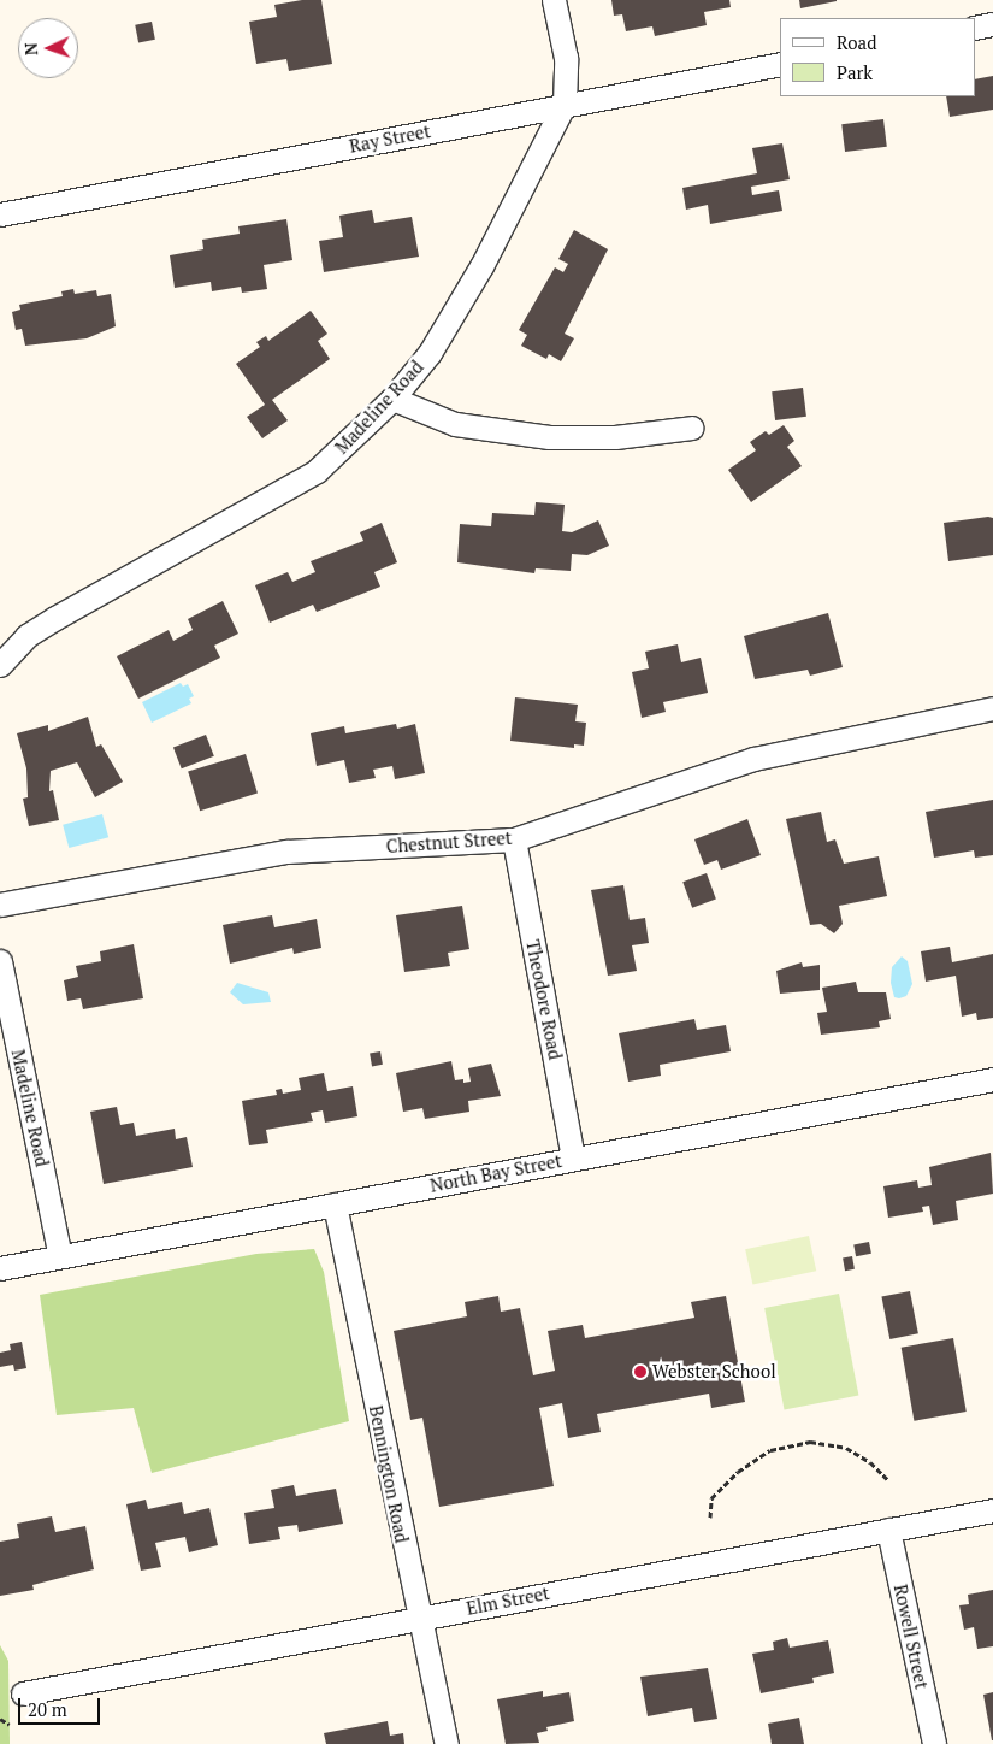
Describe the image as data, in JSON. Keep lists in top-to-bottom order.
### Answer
{
  "streets": {
    "street": [
      "Ray Street",
      "Madeline Road",
      "Chestnut Street",
      "Theodore Road",
      "North Bay Street",
      "Bennington Road",
      "Elm Street",
      "Rowell Street"
    ]
  },
  "crossings": [
    ["Ray Street", "Madeline Road"],
    ["Madeline Road", "North Bay Street"],
    ["Chestnut Street", "Theodore Road"],
    ["Theodore Road", "North Bay Street"],
    ["North Bay Street", "Bennington Road"],
    ["Bennington Road", "Elm Street"],
    ["Elm Street", "Rowell Street"]
  ],
  "places": ["Webster School"],
  "legend": ["Road", "Park"],
  "scale_bar": "20 m",
  "north": "left"
}
